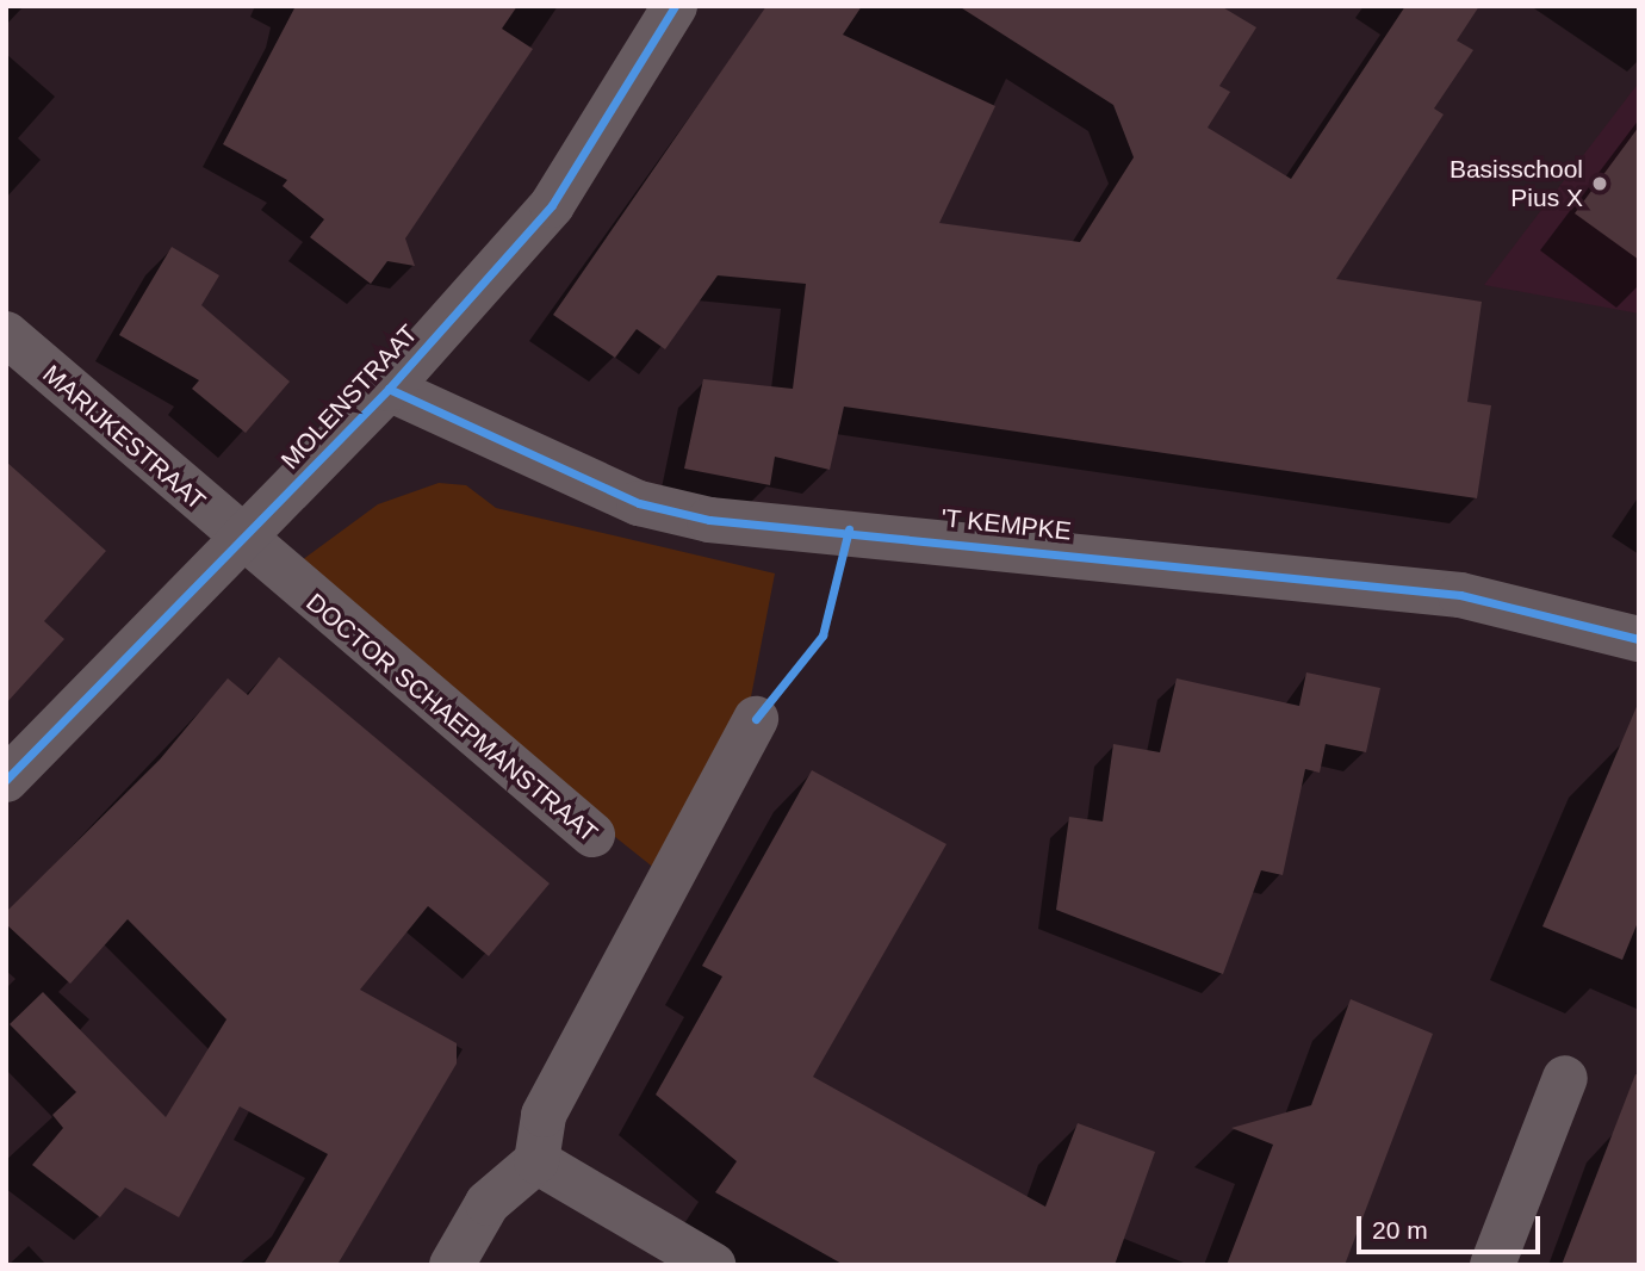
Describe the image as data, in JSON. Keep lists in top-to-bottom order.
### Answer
{
  "streets": {
    "street": [
      "MOLENSTRAAT",
      "MARIJKESTRAAT",
      "'T KEMPKE",
      "DOCTOR SCHAEPMANSTRAAT"
    ]
  },
  "crossings": [
    ["MOLENSTRAAT", "MARIJKESTRAAT"],
    ["MOLENSTRAAT", "'T KEMPKE"],
    ["MOLENSTRAAT", "DOCTOR SCHAEPMANSTRAAT"],
    ["MARIJKESTRAAT", "DOCTOR SCHAEPMANSTRAAT"]
  ],
  "places": ["Basisschool Pius X"],
  "scale_bar": "20 m"
}
